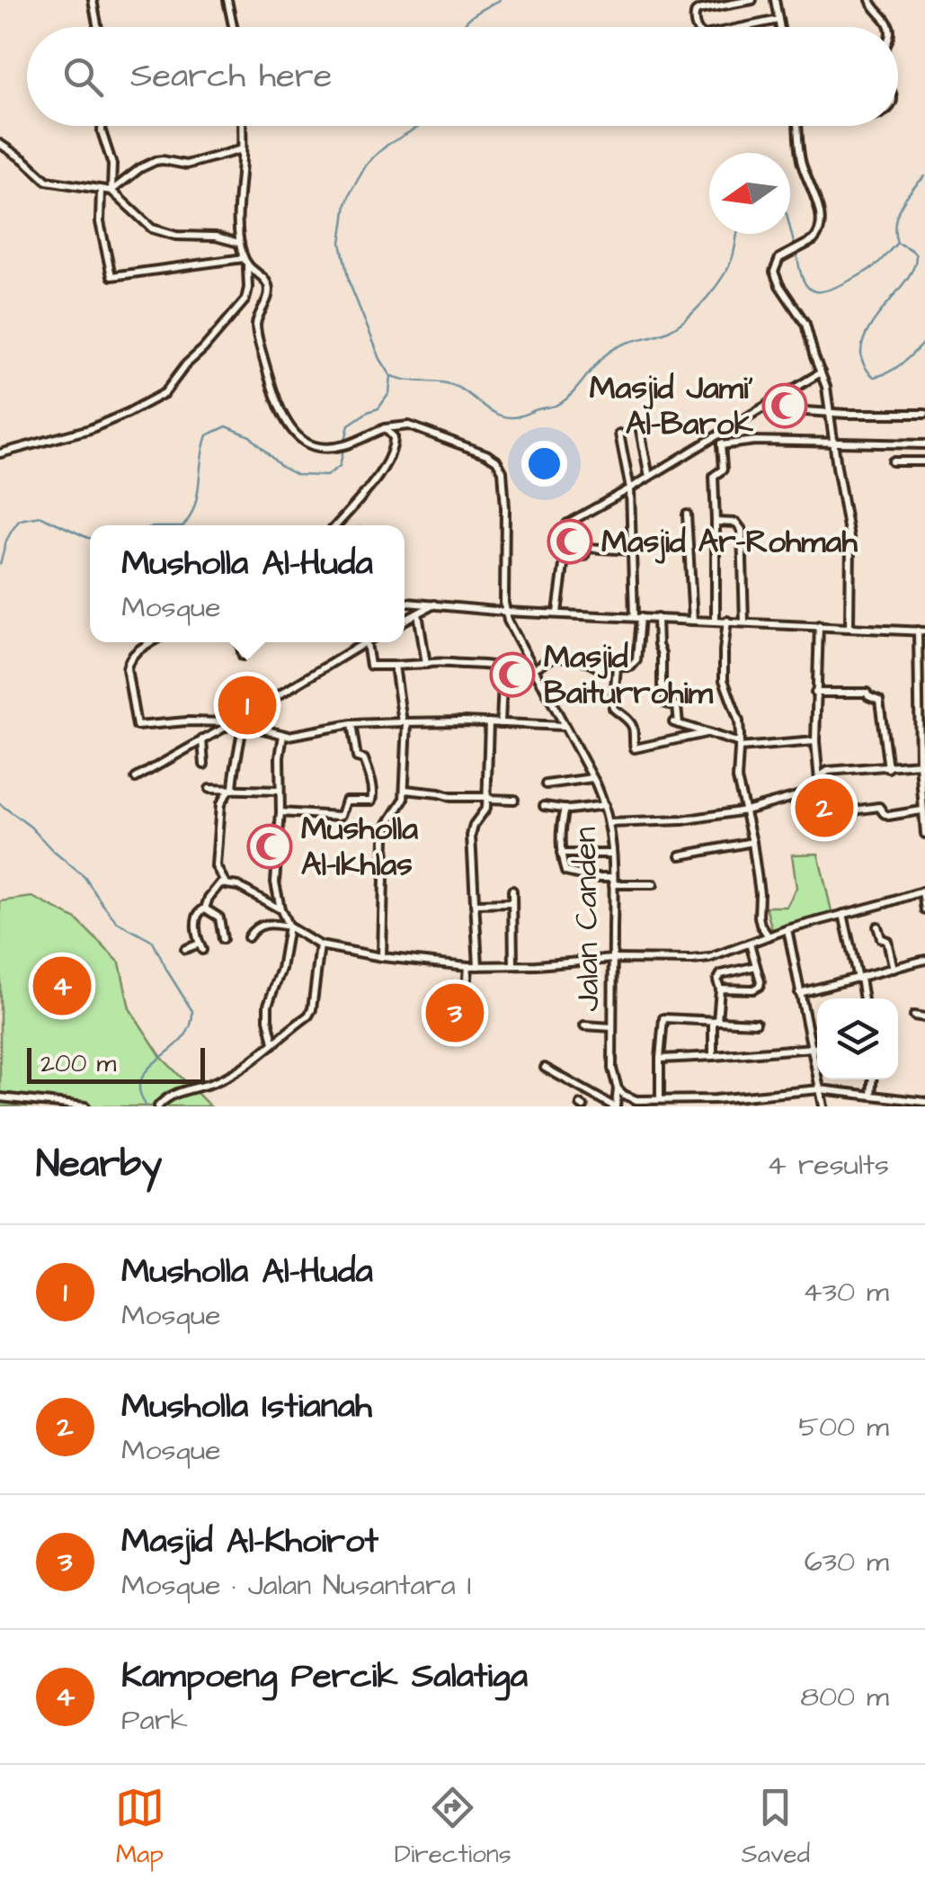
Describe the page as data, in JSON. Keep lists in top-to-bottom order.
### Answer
{
  "streets": {
    "street": ["Jalan Canden"]
  },
  "places": {
    "mosque": [
      "Masjid Jami' Al-Barok",
      "Masjid Ar-Rohmah",
      "Masjid Baiturrohim",
      "Musholla Al-Ikhlas"
    ]
  },
  "scale_bar": "200 m",
  "north": "left",
  "page": {
    "search": "Search here",
    "popup": ["Musholla Al-Huda", "Mosque"],
    "pins": [
      "1",
      "2",
      "4",
      "3"
    ],
    "scale": "200 m",
    "heading": ["Nearby", "4 results"],
    "list": [
      {
        "mark": "1",
        "name": "Musholla Al-Huda",
        "note": "Mosque",
        "value": "430 m"
      },
      {
        "mark": "2",
        "name": "Musholla Istianah",
        "note": "Mosque",
        "value": "500 m"
      },
      {
        "mark": "3",
        "name": "Masjid Al-Khoirot",
        "note": "Mosque · Jalan Nusantara I",
        "value": "630 m"
      },
      {
        "mark": "4",
        "name": "Kampoeng Percik Salatiga",
        "note": "Park",
        "value": "800 m"
      }
    ],
    "nav": ["Map", "Directions", "Saved"]
  }
}
